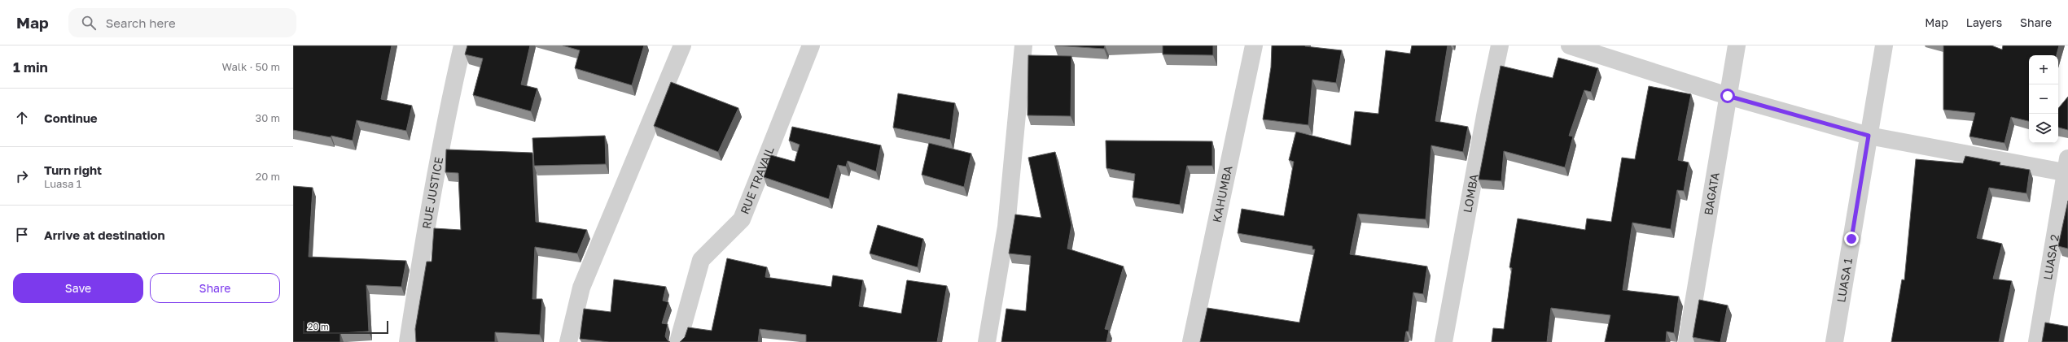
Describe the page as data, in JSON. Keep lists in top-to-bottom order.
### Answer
{
  "streets": {
    "street": [
      "RUE TRAVAIL",
      "RUE JUSTICE",
      "KAHUMBA",
      "LOMBA",
      "BAGATA",
      "LUASA 2",
      "LUASA 1"
    ]
  },
  "scale_bar": "20 m",
  "page": {
    "header": "Map",
    "search": "Search here",
    "nav": ["Map", "Layers", "Share"],
    "heading": ["1 min", "Walk · 50 m"],
    "map_buttons": ["+", "−"],
    "list": [
      ["Continue", "30 m"],
      ["Turn right", "Luasa 1", "20 m"],
      "Arrive at destination"
    ],
    "buttons": ["Save", "Share"],
    "scale": "20 m"
  }
}
